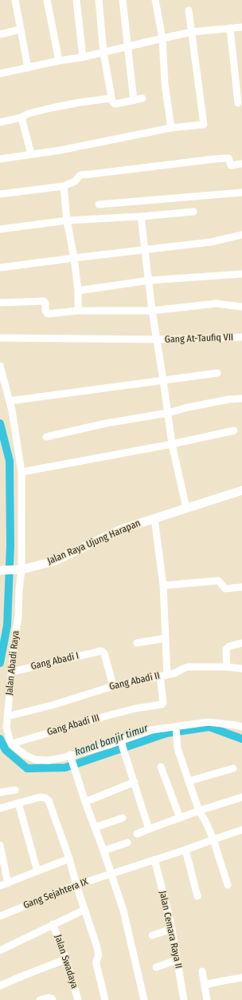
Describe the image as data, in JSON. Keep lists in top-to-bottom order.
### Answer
{
  "streets": {
    "street": [
      "Gang At-Taufiq VII",
      "Jalan Raya Ujung Harapan",
      "Gang Abadi I",
      "Jalan Abadi Raya",
      "Gang Abadi II",
      "Gang Abadi III",
      "Gang Sejahtera IX",
      "Jalan Cemara Raya II",
      "Jalan Swadaya"
    ]
  },
  "crossings": [
    ["Jalan Raya Ujung Harapan", "Jalan Abadi Raya"],
    ["Jalan Raya Ujung Harapan", "Gang Abadi II"],
    ["Gang Abadi I", "Jalan Abadi Raya"],
    ["Gang Abadi I", "Gang Abadi II"],
    ["Jalan Abadi Raya", "Gang Abadi II"],
    ["Jalan Abadi Raya", "Gang Abadi III"],
    ["Gang Abadi II", "Gang Abadi III"],
    ["Gang Sejahtera IX", "Jalan Cemara Raya II"]
  ],
  "water": ["kanal banjir timur"]
}
